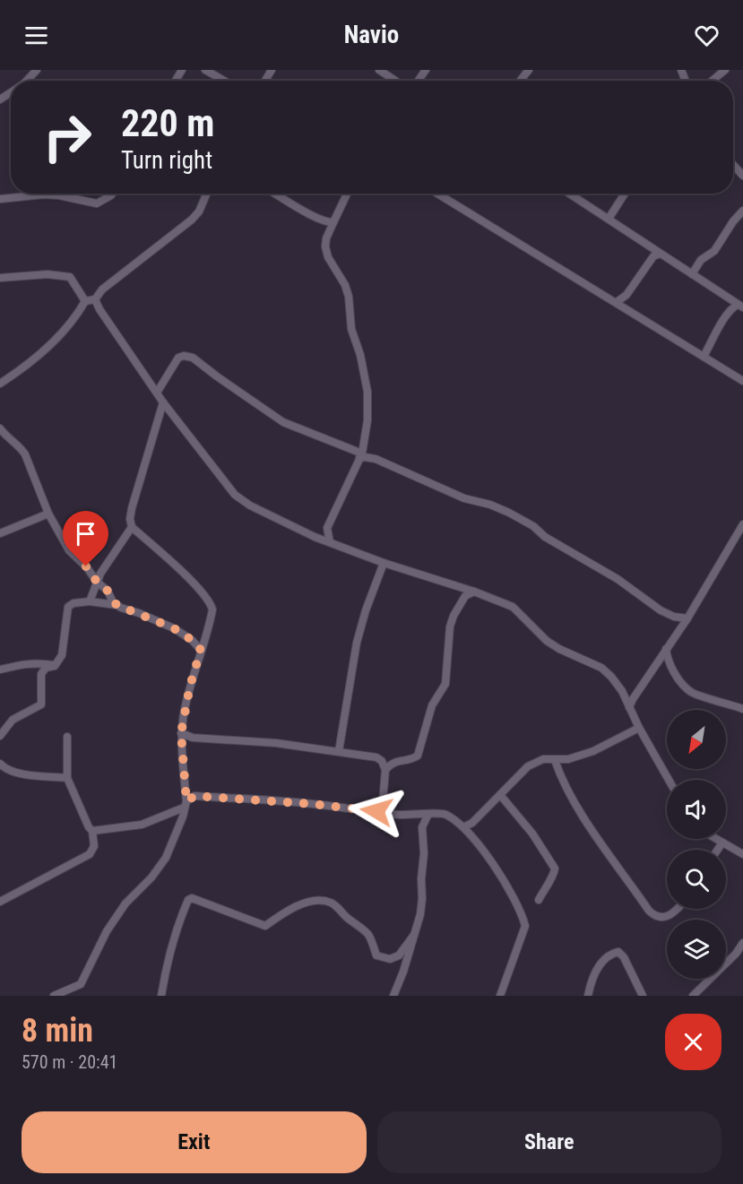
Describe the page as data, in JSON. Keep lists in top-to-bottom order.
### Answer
{
  "north": "bottom left",
  "page": {
    "header": "Navio",
    "turn": ["220 m", "Turn right"],
    "heading": ["8 min", "570 m · 20:41"],
    "buttons": ["Exit", "Share"]
  }
}
